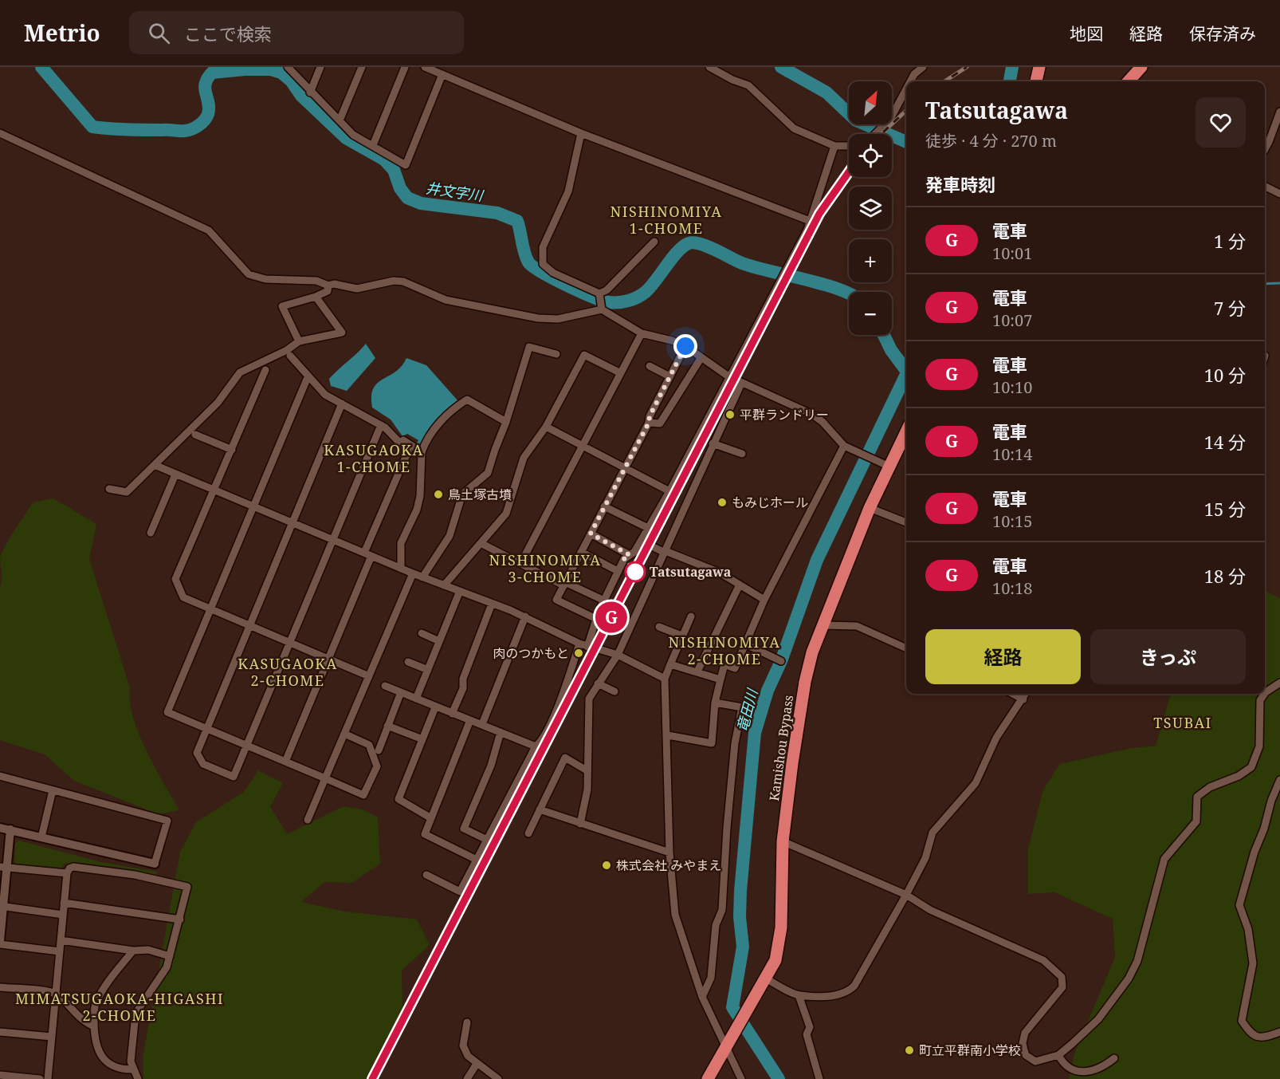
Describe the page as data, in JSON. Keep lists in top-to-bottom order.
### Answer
{
  "streets": {
    "highway": ["Kamishou Bypass"]
  },
  "districts": [
    "NISHINOMIYA 1-CHOME",
    "KASUGAOKA 1-CHOME",
    "NISHINOMIYA 3-CHOME",
    "NISHINOMIYA 2-CHOME",
    "KASUGAOKA 2-CHOME",
    "TSUBAI",
    "MIMATSUGAOKA-HIGASHI 2-CHOME"
  ],
  "water": ["井文字川", "竜田川"],
  "places": [
    "平群ランドリー",
    "鳥土塚古墳",
    "もみじホール",
    "Tatsutagawa",
    "肉のつかもと",
    "株式会社 みやまえ",
    "町立平群南小学校"
  ],
  "north": "top right",
  "page": {
    "header": "Metrio",
    "search": "ここで検索",
    "nav": ["地図", "経路", "保存済み"],
    "on_map": "G",
    "map_buttons": ["+", "−"],
    "heading": [
      ["Tatsutagawa", "徒歩 · 4 分 · 270 m"],
      "発車時刻"
    ],
    "list": [
      {
        "mark": "G",
        "name": "電車",
        "note": "10:01",
        "value": "1 分"
      },
      {
        "mark": "G",
        "name": "電車",
        "note": "10:07",
        "value": "7 分"
      },
      {
        "mark": "G",
        "name": "電車",
        "note": "10:10",
        "value": "10 分"
      },
      {
        "mark": "G",
        "name": "電車",
        "note": "10:14",
        "value": "14 分"
      },
      {
        "mark": "G",
        "name": "電車",
        "note": "10:15",
        "value": "15 分"
      },
      {
        "mark": "G",
        "name": "電車",
        "note": "10:18",
        "value": "18 分"
      }
    ],
    "buttons": ["経路", "きっぷ"]
  }
}
